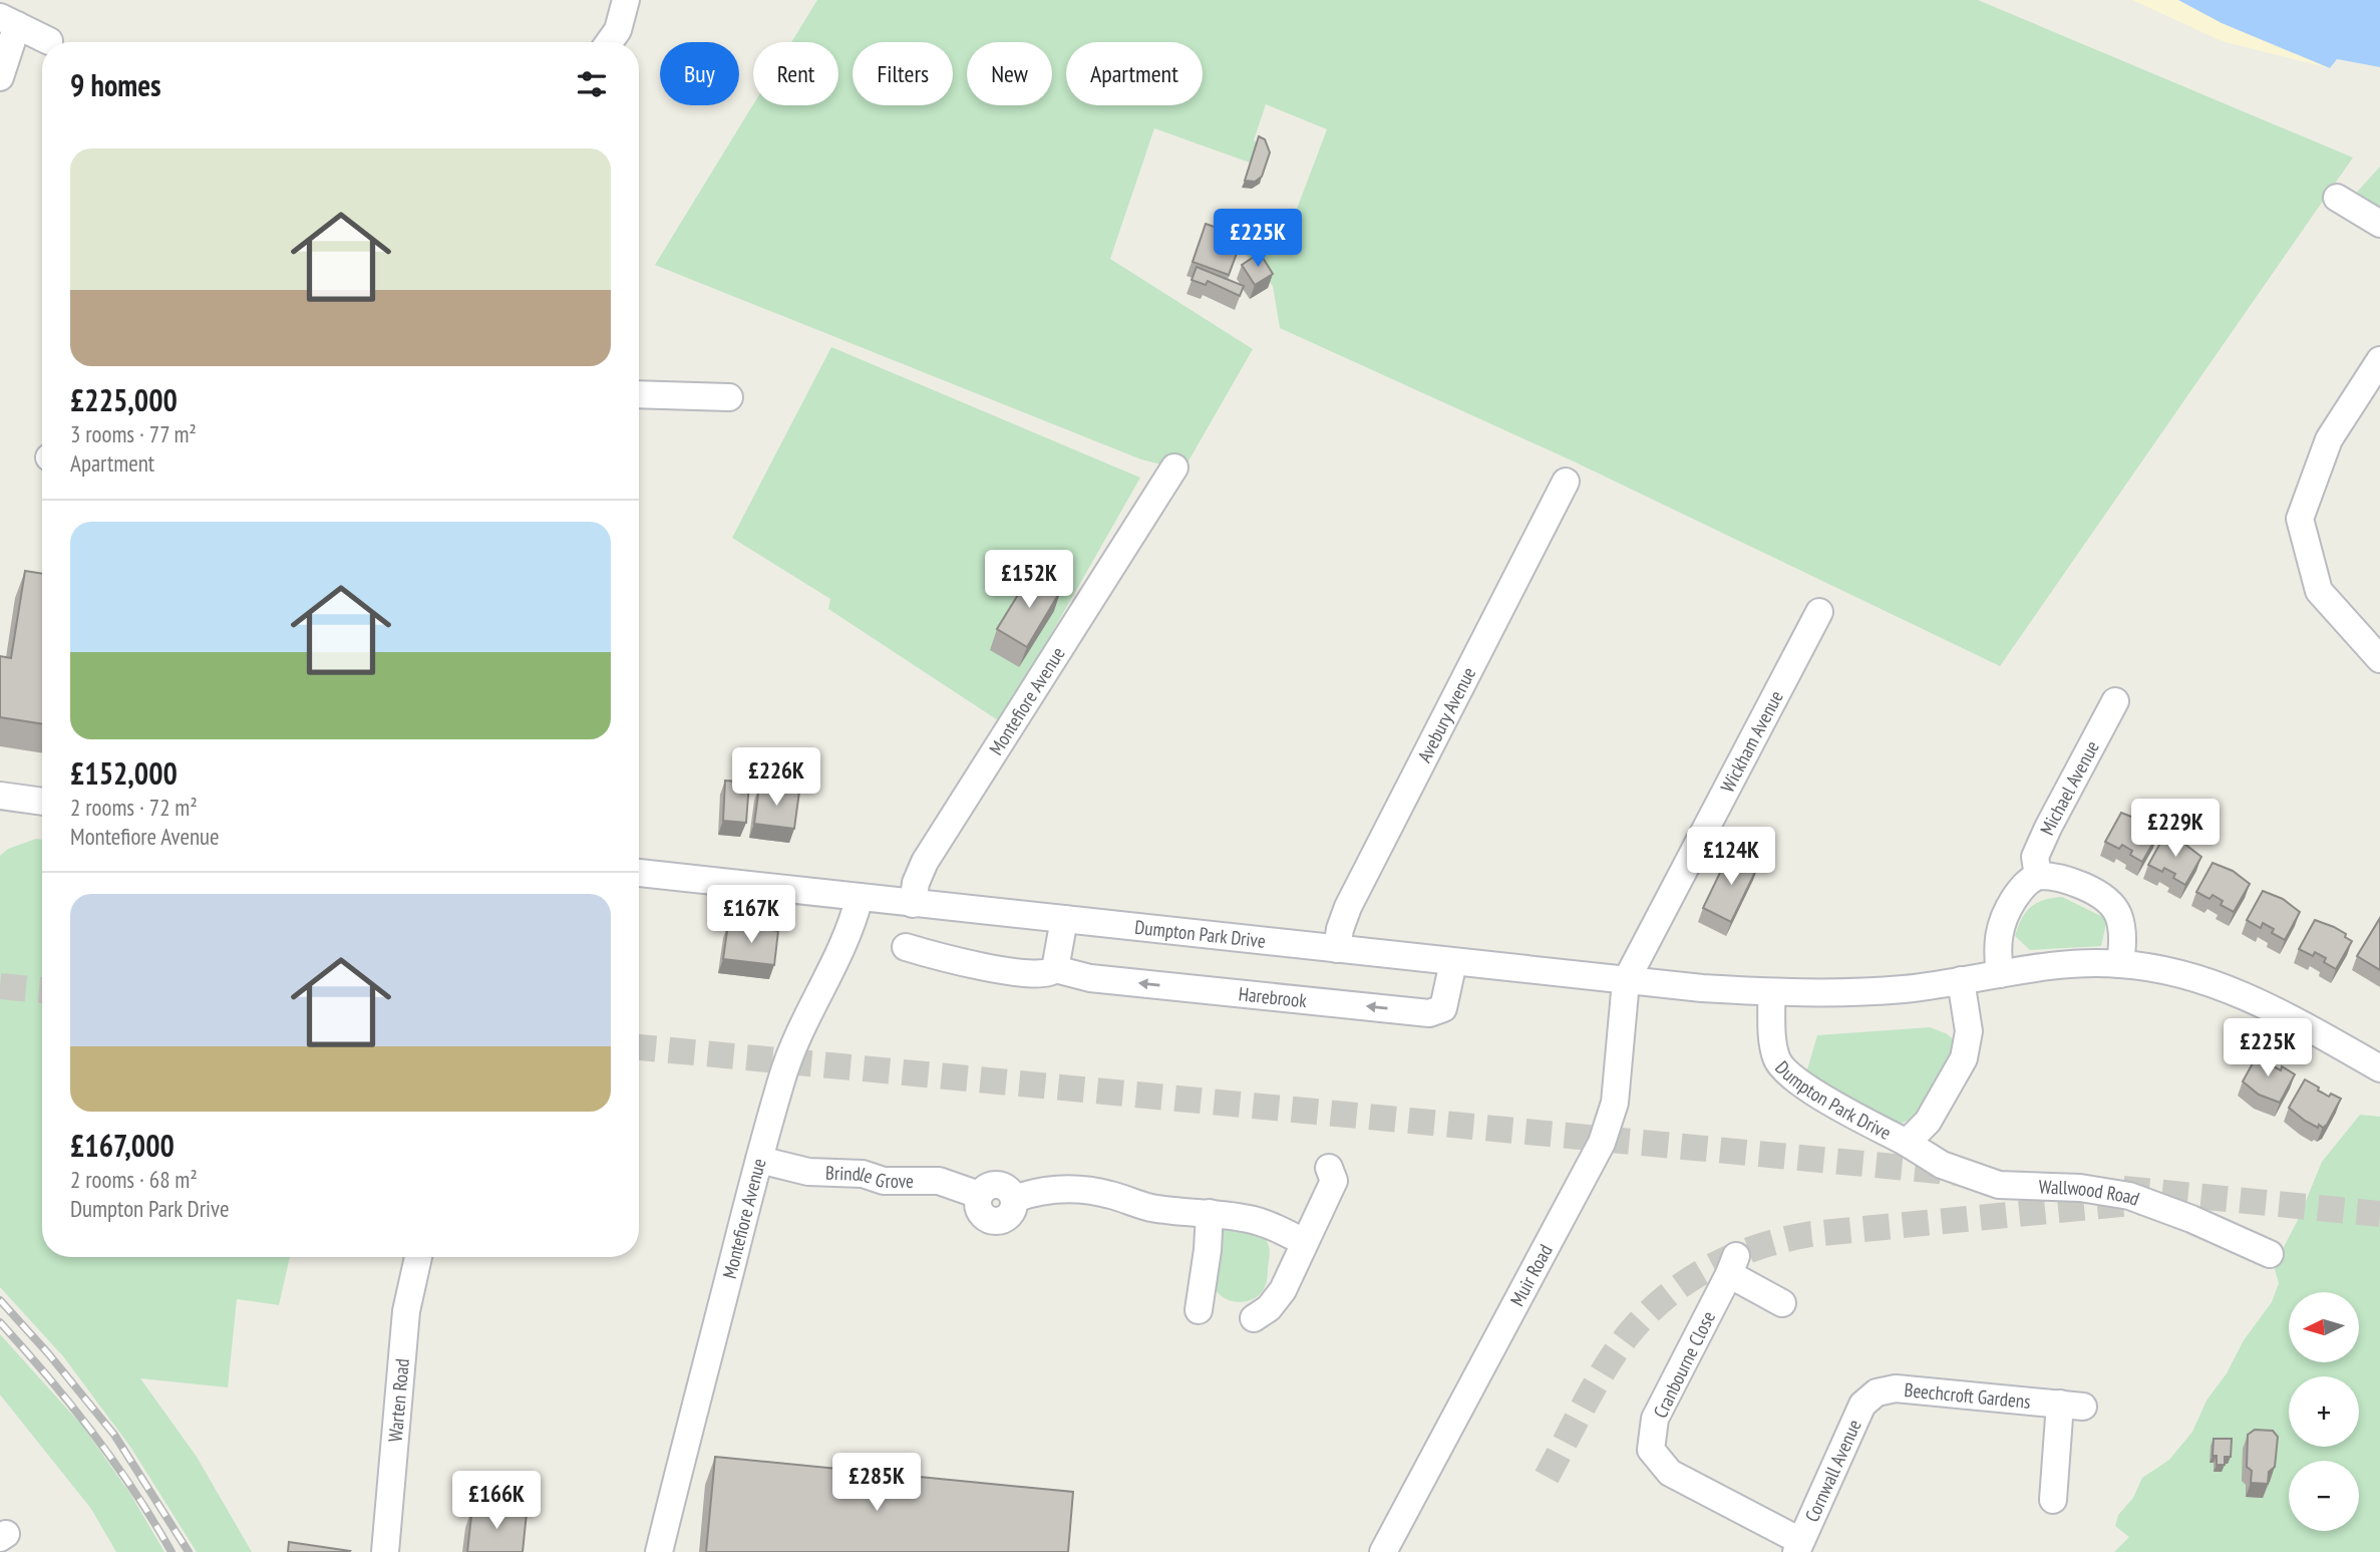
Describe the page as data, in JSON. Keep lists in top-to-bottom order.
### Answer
{
  "streets": {
    "street": [
      "Montefiore Avenue",
      "Avebury Avenue",
      "Wickham Avenue",
      "Michael Avenue",
      "Dumpton Park Drive",
      "Harebrook",
      "Brindle Grove",
      "Wallwood Road",
      "Muir Road",
      "Cranbourne Close",
      "Beechcroft Gardens",
      "Warten Road",
      "Cornwall Avenue"
    ]
  },
  "crossings": [
    ["Montefiore Avenue", "Dumpton Park Drive"],
    ["Montefiore Avenue", "Brindle Grove"],
    ["Avebury Avenue", "Dumpton Park Drive"],
    ["Wickham Avenue", "Dumpton Park Drive"],
    ["Wickham Avenue", "Muir Road"],
    ["Dumpton Park Drive", "Harebrook"],
    ["Dumpton Park Drive", "Wallwood Road"],
    ["Dumpton Park Drive", "Muir Road"],
    ["Cranbourne Close", "Cornwall Avenue"],
    ["Beechcroft Gardens", "Cornwall Avenue"]
  ],
  "one_way": ["Harebrook"],
  "north": "left",
  "page": {
    "chip": [
      "Buy",
      "Rent",
      "Filters",
      "New",
      "Apartment"
    ],
    "heading": "9 homes",
    "list": [
      {
        "name": "£225,000",
        "note": "3 rooms · 77 m² · Apartment"
      },
      {
        "name": "£152,000",
        "note": "2 rooms · 72 m² · Montefiore Avenue"
      },
      {
        "name": "£167,000",
        "note": "2 rooms · 68 m² · Dumpton Park Drive"
      }
    ],
    "price": [
      "£225K",
      "£152K",
      "£226K",
      "£229K",
      "£124K",
      "£167K",
      "£225K",
      "£285K",
      "£166K"
    ],
    "map_buttons": ["+", "−"]
  }
}
